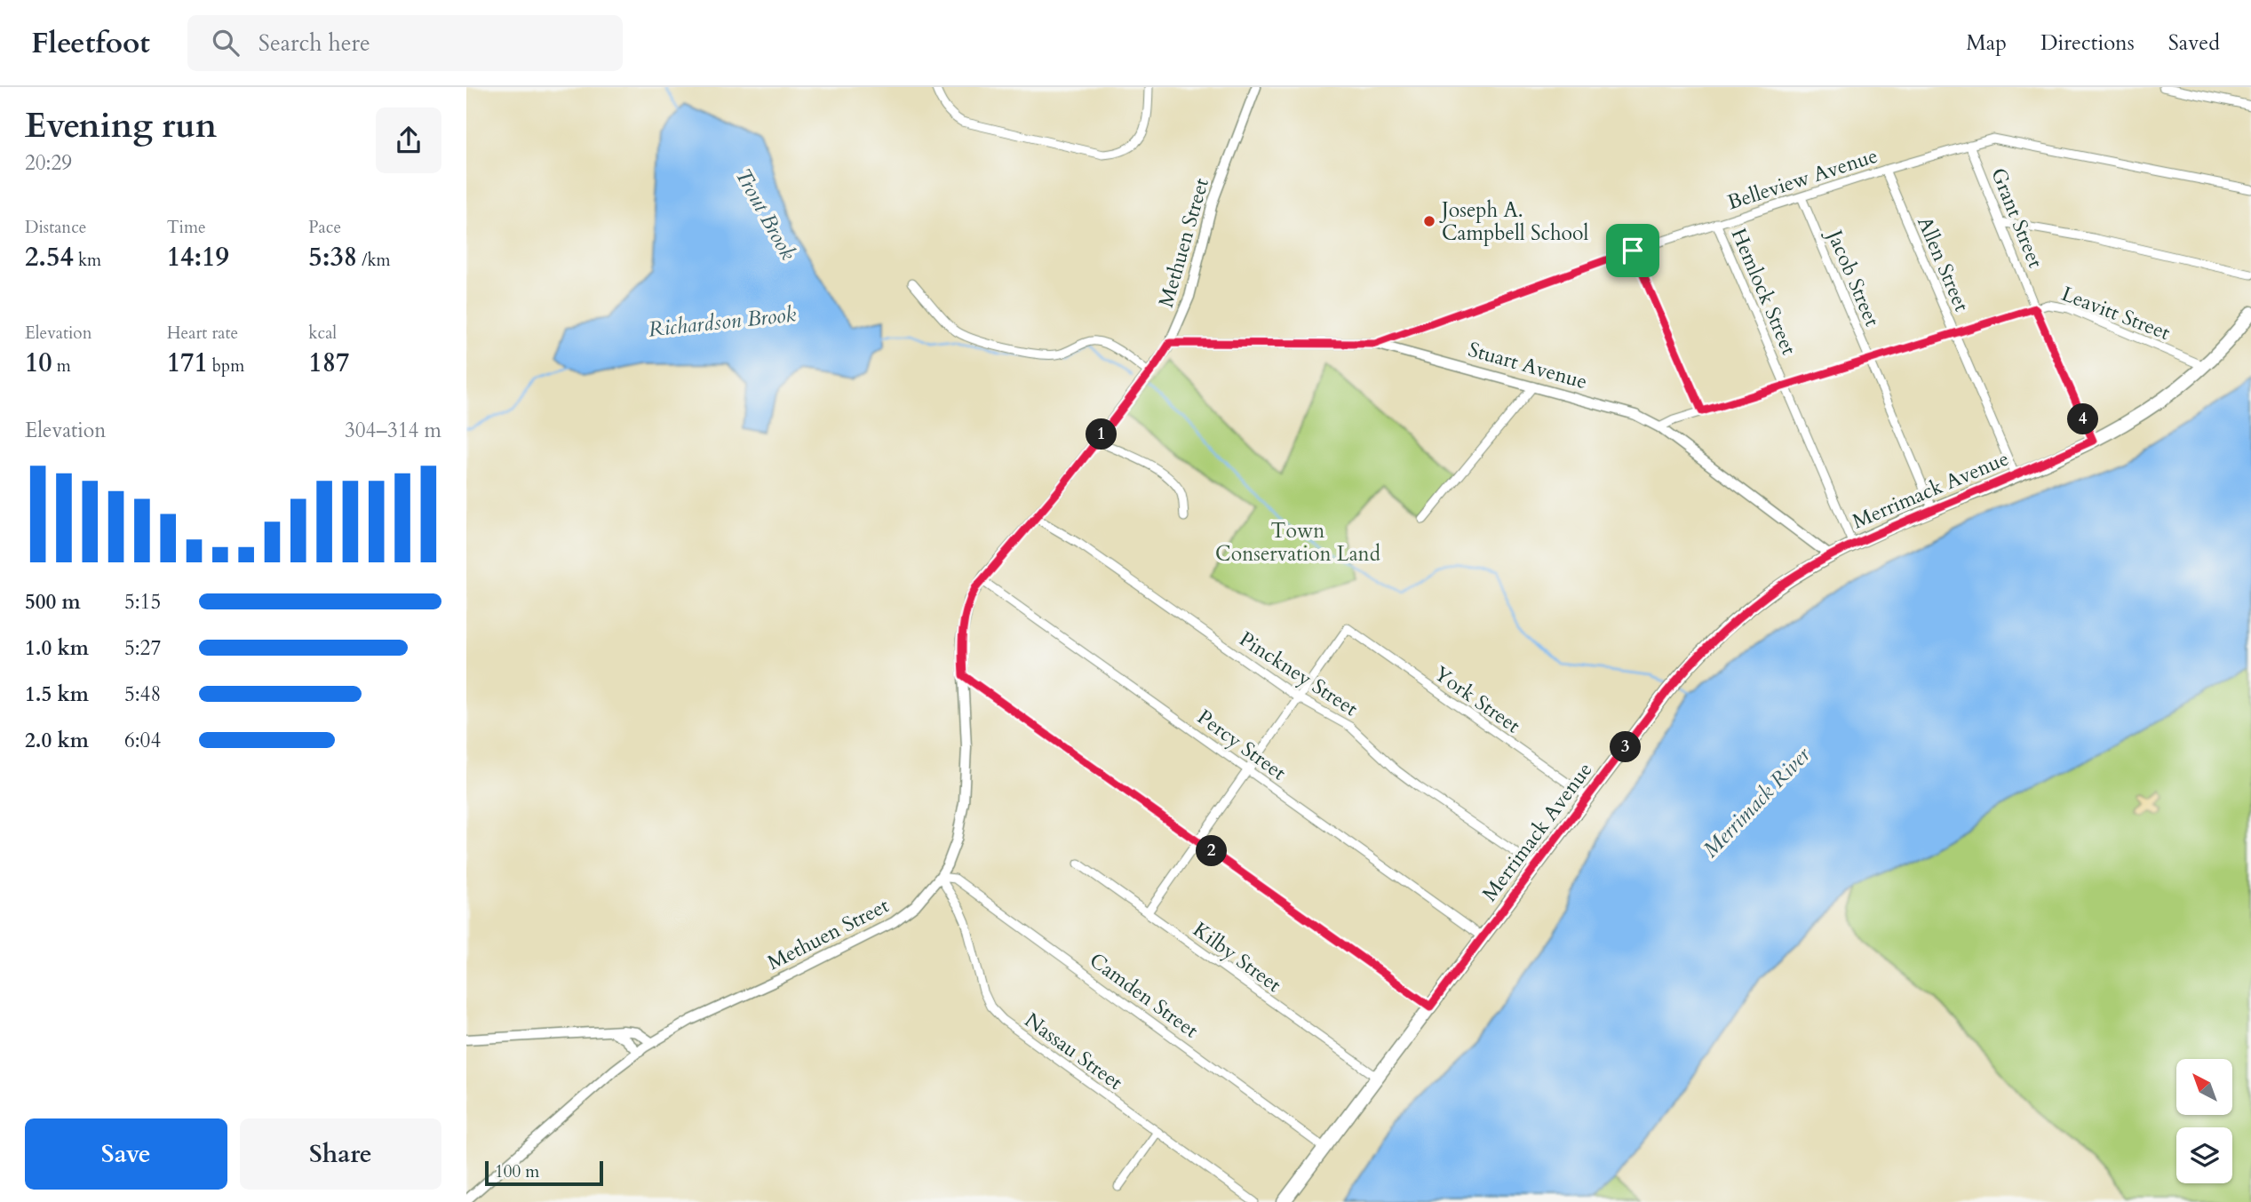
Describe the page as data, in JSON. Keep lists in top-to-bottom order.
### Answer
{
  "streets": {
    "main road": ["Merrimack Avenue"],
    "street": [
      "Belleview Avenue",
      "Grant Street",
      "Methuen Street",
      "Allen Street",
      "Jacob Street",
      "Hemlock Street",
      "Leavitt Street",
      "Stuart Avenue",
      "Pinckney Street",
      "York Street",
      "Percy Street",
      "Kilby Street",
      "Camden Street",
      "Nassau Street"
    ]
  },
  "crossings": [
    ["Belleview Avenue", "Grant Street"],
    ["Belleview Avenue", "Allen Street"],
    ["Belleview Avenue", "Jacob Street"],
    ["Belleview Avenue", "Hemlock Street"],
    ["Belleview Avenue", "Stuart Avenue"],
    ["Grant Street", "Leavitt Street"],
    ["Grant Street", "Merrimack Avenue"],
    ["Methuen Street", "Stuart Avenue"],
    ["Methuen Street", "Pinckney Street"],
    ["Methuen Street", "Percy Street"],
    ["Methuen Street", "Camden Street"],
    ["Methuen Street", "Nassau Street"],
    ["Allen Street", "Leavitt Street"],
    ["Allen Street", "Merrimack Avenue"],
    ["Jacob Street", "Leavitt Street"],
    ["Jacob Street", "Merrimack Avenue"],
    ["Hemlock Street", "Leavitt Street"],
    ["Hemlock Street", "Merrimack Avenue"],
    ["Leavitt Street", "Stuart Avenue"],
    ["Leavitt Street", "Merrimack Avenue"],
    ["Stuart Avenue", "Merrimack Avenue"],
    ["Merrimack Avenue", "Pinckney Street"],
    ["Merrimack Avenue", "York Street"],
    ["Merrimack Avenue", "Percy Street"],
    ["Merrimack Avenue", "Kilby Street"],
    ["Merrimack Avenue", "Camden Street"],
    ["Pinckney Street", "York Street"],
    ["Camden Street", "Nassau Street"]
  ],
  "water": ["Trout Brook", "Richardson Brook", "Merrimack River"],
  "parks": ["Town Conservation Land"],
  "places": ["Joseph A. Campbell School"],
  "scale_bar": "100 m",
  "north": "top left",
  "page": {
    "header": "Fleetfoot",
    "search": "Search here",
    "nav": ["Map", "Directions", "Saved"],
    "heading": ["Evening run", "20:29"],
    "stats": [
      ["Distance", "2.54 km"],
      ["Time", "14:19"],
      ["Pace", "5:38 /km"],
      ["Elevation", "10 m"],
      ["Heart rate", "171 bpm"],
      ["kcal", "187"]
    ],
    "pins": [
      "4",
      "1",
      "3",
      "2"
    ],
    "chart": ["Elevation", "304–314 m"],
    "list": [
      {
        "name": "500 m",
        "note": "5:15"
      },
      {
        "name": "1.0 km",
        "note": "5:27"
      },
      {
        "name": "1.5 km",
        "note": "5:48"
      },
      {
        "name": "2.0 km",
        "note": "6:04"
      }
    ],
    "buttons": ["Save", "Share"],
    "scale": "100 m"
  }
}
